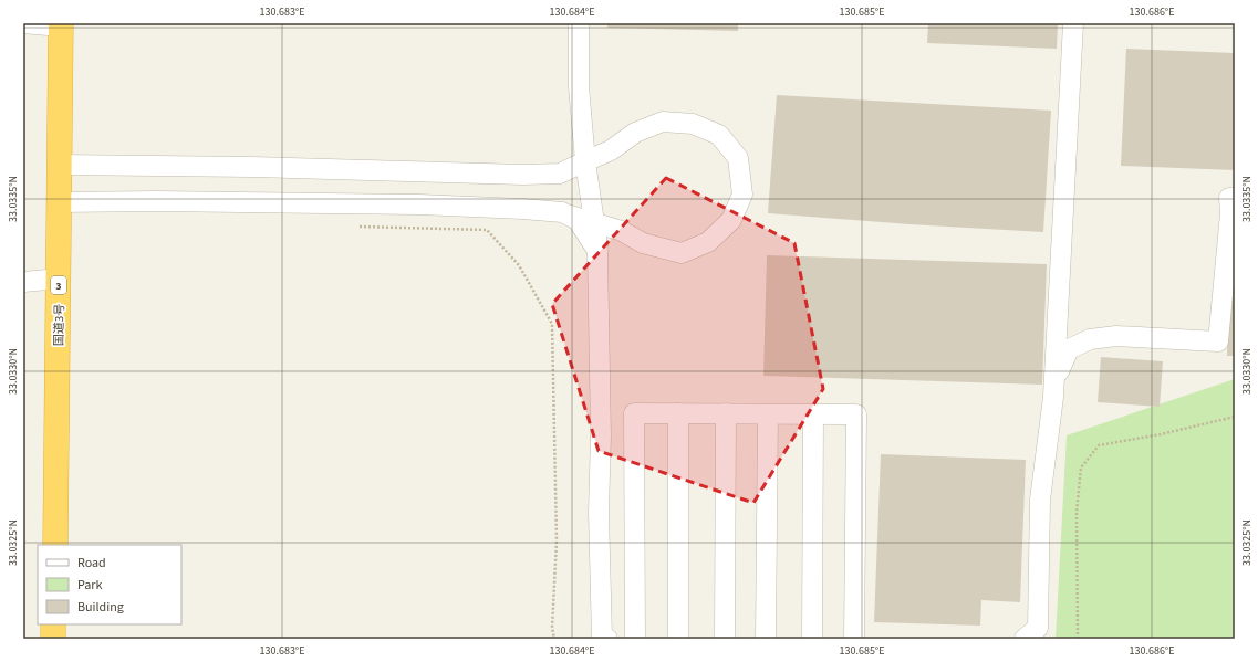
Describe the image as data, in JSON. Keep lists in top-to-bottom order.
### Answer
{
  "streets": {
    "highway": ["3", "国道3号"]
  },
  "legend": ["Road", "Park", "Building"],
  "coordinates": [
    "130.683°E",
    "130.684°E",
    "130.685°E",
    "130.686°E",
    "33.0335°N",
    "33.0330°N",
    "33.0325°N"
  ]
}
